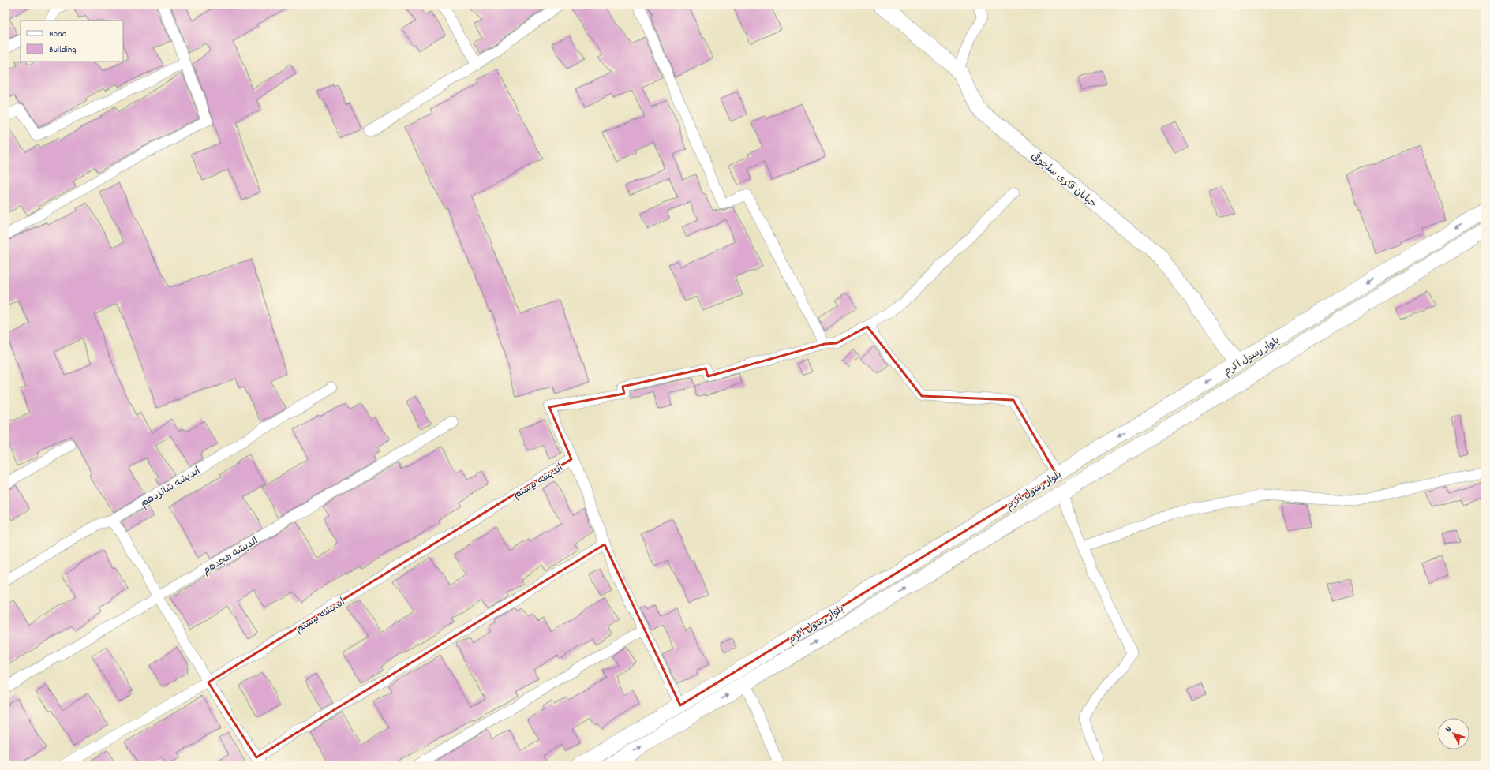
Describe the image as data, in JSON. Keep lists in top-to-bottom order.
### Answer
{
  "streets": {
    "main road": ["خیابان فکری سلجوقی", "بلوار رسول اکرم"],
    "street": ["اندیشه بیستم", "اندیشه شانزدهم", "اندیشه هجدهم"]
  },
  "crossings": [
    ["خیابان فکری سلجوقی", "بلوار رسول اکرم"]
  ],
  "legend": ["Road", "Building"],
  "north": "top left"
}
